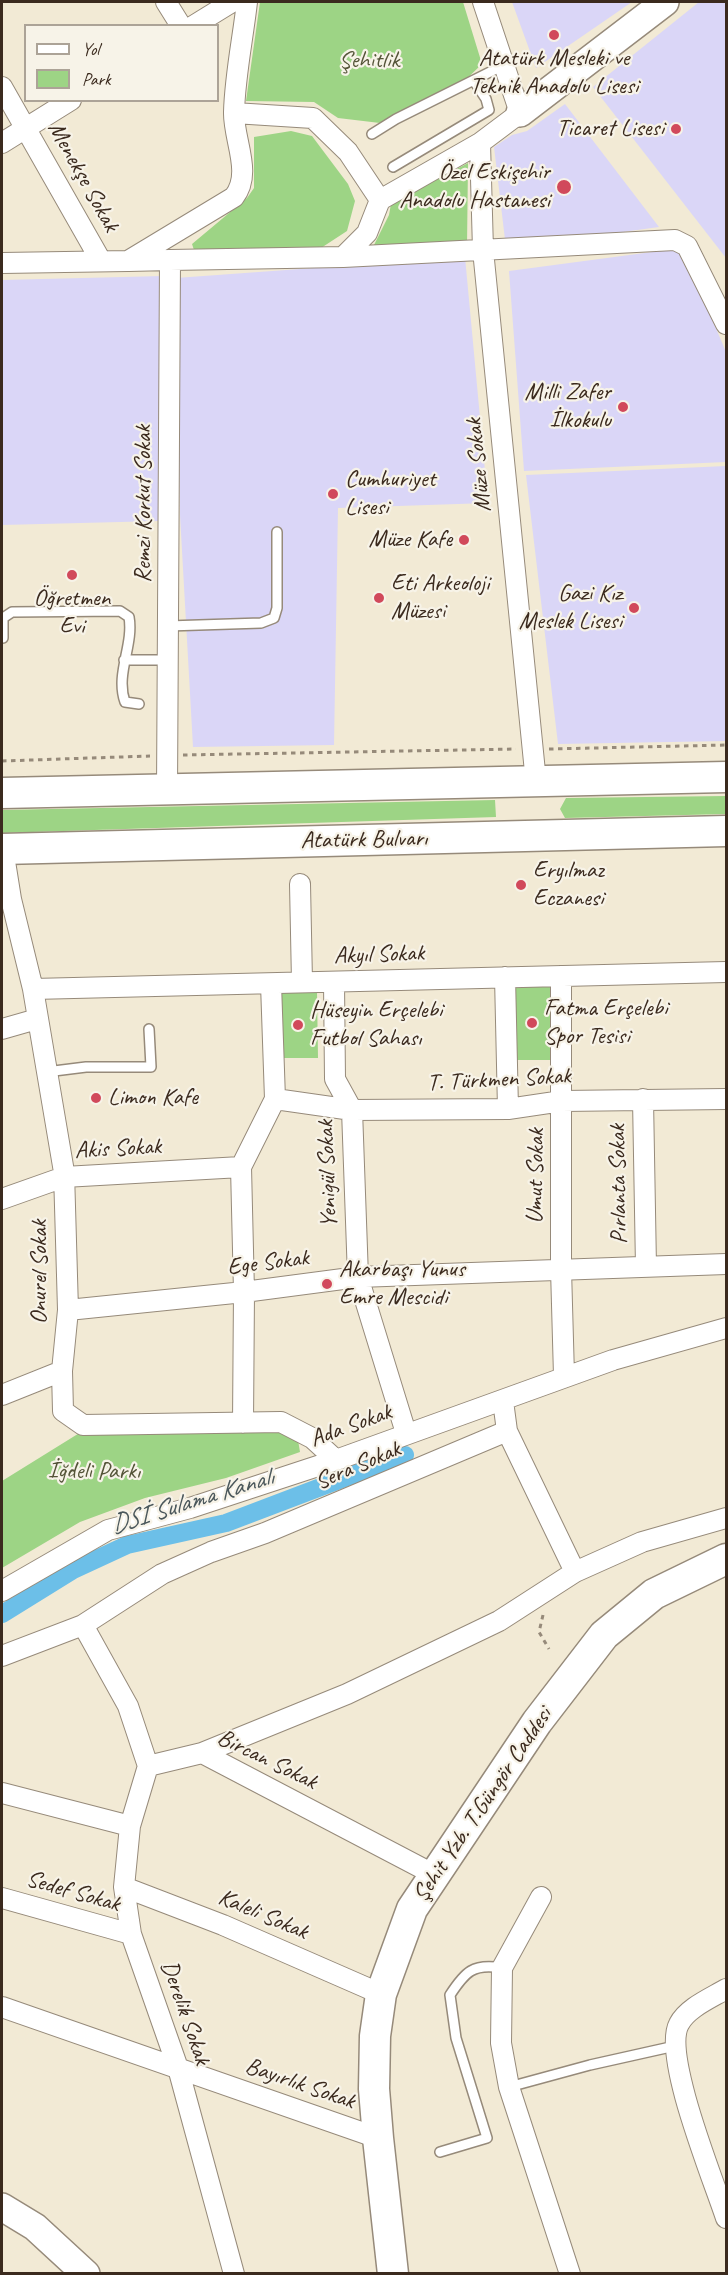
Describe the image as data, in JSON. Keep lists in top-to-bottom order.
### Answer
{
  "streets": {
    "main road": ["Atatürk Bulvarı", "Şehit Yzb. T.Güngör Caddesi"],
    "street": [
      "Menekşe Sokak",
      "Müze Sokak",
      "Remzi Korkut Sokak",
      "Akyıl Sokak",
      "T. Türkmen Sokak",
      "Akis Sokak",
      "Yenigül Sokak",
      "Umut Sokak",
      "Pırlanta Sokak",
      "Ege Sokak",
      "Onurel Sokak",
      "Ada Sokak",
      "Sera Sokak",
      "Bircan Sokak",
      "Sedef Sokak",
      "Kaleli Sokak",
      "Derelik Sokak",
      "Bayırlık Sokak"
    ]
  },
  "crossings": [
    ["Atatürk Bulvarı", "Onurel Sokak"],
    ["Akyıl Sokak", "Yenigül Sokak"],
    ["Akyıl Sokak", "Umut Sokak"],
    ["Akyıl Sokak", "Onurel Sokak"],
    ["T. Türkmen Sokak", "Yenigül Sokak"],
    ["T. Türkmen Sokak", "Umut Sokak"],
    ["T. Türkmen Sokak", "Pırlanta Sokak"],
    ["Akis Sokak", "Onurel Sokak"],
    ["Yenigül Sokak", "Ege Sokak"],
    ["Yenigül Sokak", "Ada Sokak"],
    ["Umut Sokak", "Ege Sokak"],
    ["Umut Sokak", "Ada Sokak"],
    ["Pırlanta Sokak", "Ege Sokak"],
    ["Ege Sokak", "Onurel Sokak"],
    ["Onurel Sokak", "Ada Sokak"],
    ["Bircan Sokak", "Şehit Yzb. T.Güngör Caddesi"],
    ["Bircan Sokak", "Derelik Sokak"],
    ["Şehit Yzb. T.Güngör Caddesi", "Kaleli Sokak"],
    ["Şehit Yzb. T.Güngör Caddesi", "Bayırlık Sokak"],
    ["Sedef Sokak", "Derelik Sokak"],
    ["Kaleli Sokak", "Derelik Sokak"],
    ["Derelik Sokak", "Bayırlık Sokak"]
  ],
  "water": ["DSİ Sulama Kanalı"],
  "parks": ["Şehitlik", "İğdeli Parkı"],
  "places": [
    "Atatürk Mesleki ve Teknik Anadolu Lisesi",
    "Ticaret Lisesi",
    "Özel Eskişehir Anadolu Hastanesi",
    "Milli Zafer İlkokulu",
    "Cumhuriyet Lisesi",
    "Müze Kafe",
    "Öğretmen Evi",
    "Eti Arkeoloji Müzesi",
    "Gazi Kız Meslek Lisesi",
    "Eryılmaz Eczanesi",
    "Fatma Erçelebi Spor Tesisi",
    "Hüseyin Erçelebi Futbol Sahası",
    "Limon Kafe",
    "Akarbaşı Yunus Emre Mescidi"
  ],
  "legend": ["Yol", "Park"]
}
